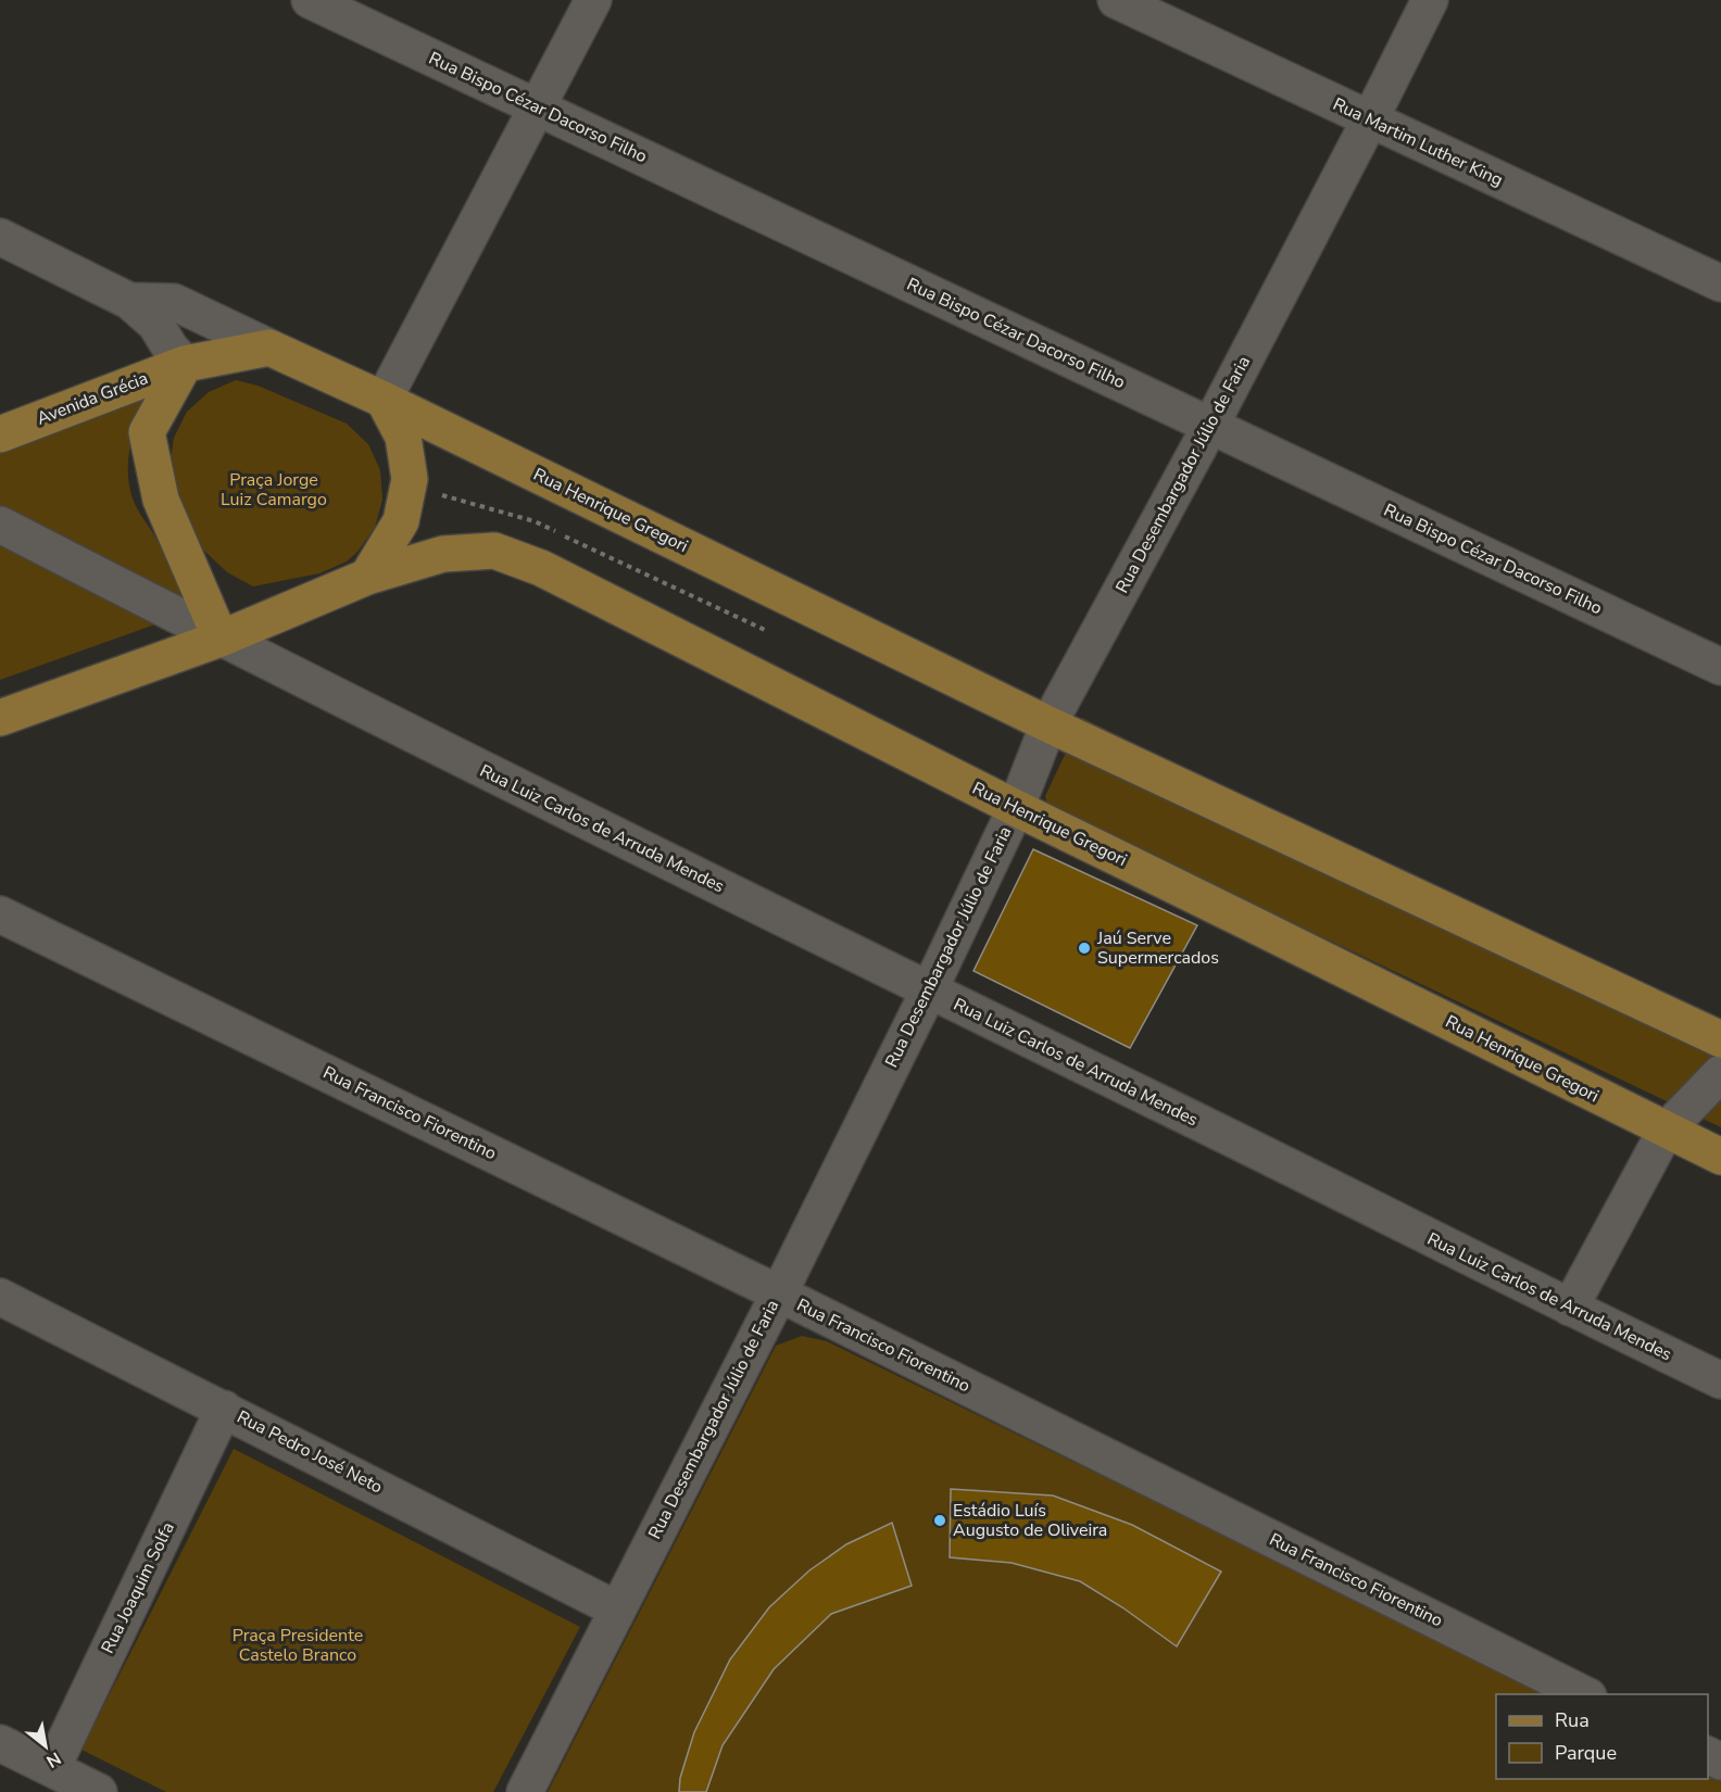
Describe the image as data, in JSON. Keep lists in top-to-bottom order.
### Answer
{
  "streets": {
    "main road": ["Avenida Grécia", "Rua Henrique Gregori"],
    "street": [
      "Rua Bispo Cézar Dacorso Filho",
      "Rua Martim Luther King",
      "Rua Desembargador Júlio de Faria",
      "Rua Luiz Carlos de Arruda Mendes",
      "Rua Francisco Fiorentino",
      "Rua Pedro José Neto",
      "Rua Joaquim Solfa"
    ]
  },
  "crossings": [
    ["Rua Bispo Cézar Dacorso Filho", "Rua Desembargador Júlio de Faria"],
    ["Rua Martim Luther King", "Rua Desembargador Júlio de Faria"],
    ["Avenida Grécia", "Rua Henrique Gregori"],
    ["Rua Desembargador Júlio de Faria", "Rua Henrique Gregori"],
    ["Rua Desembargador Júlio de Faria", "Rua Luiz Carlos de Arruda Mendes"],
    ["Rua Desembargador Júlio de Faria", "Rua Francisco Fiorentino"],
    ["Rua Desembargador Júlio de Faria", "Rua Pedro José Neto"],
    ["Rua Henrique Gregori", "Rua Luiz Carlos de Arruda Mendes"],
    ["Rua Pedro José Neto", "Rua Joaquim Solfa"]
  ],
  "parks": ["Praça Jorge Luiz Camargo", "Praça Presidente Castelo Branco"],
  "places": ["Jaú Serve Supermercados", "Estádio Luís Augusto de Oliveira"],
  "legend": ["Rua", "Parque"],
  "north": "bottom right"
}
